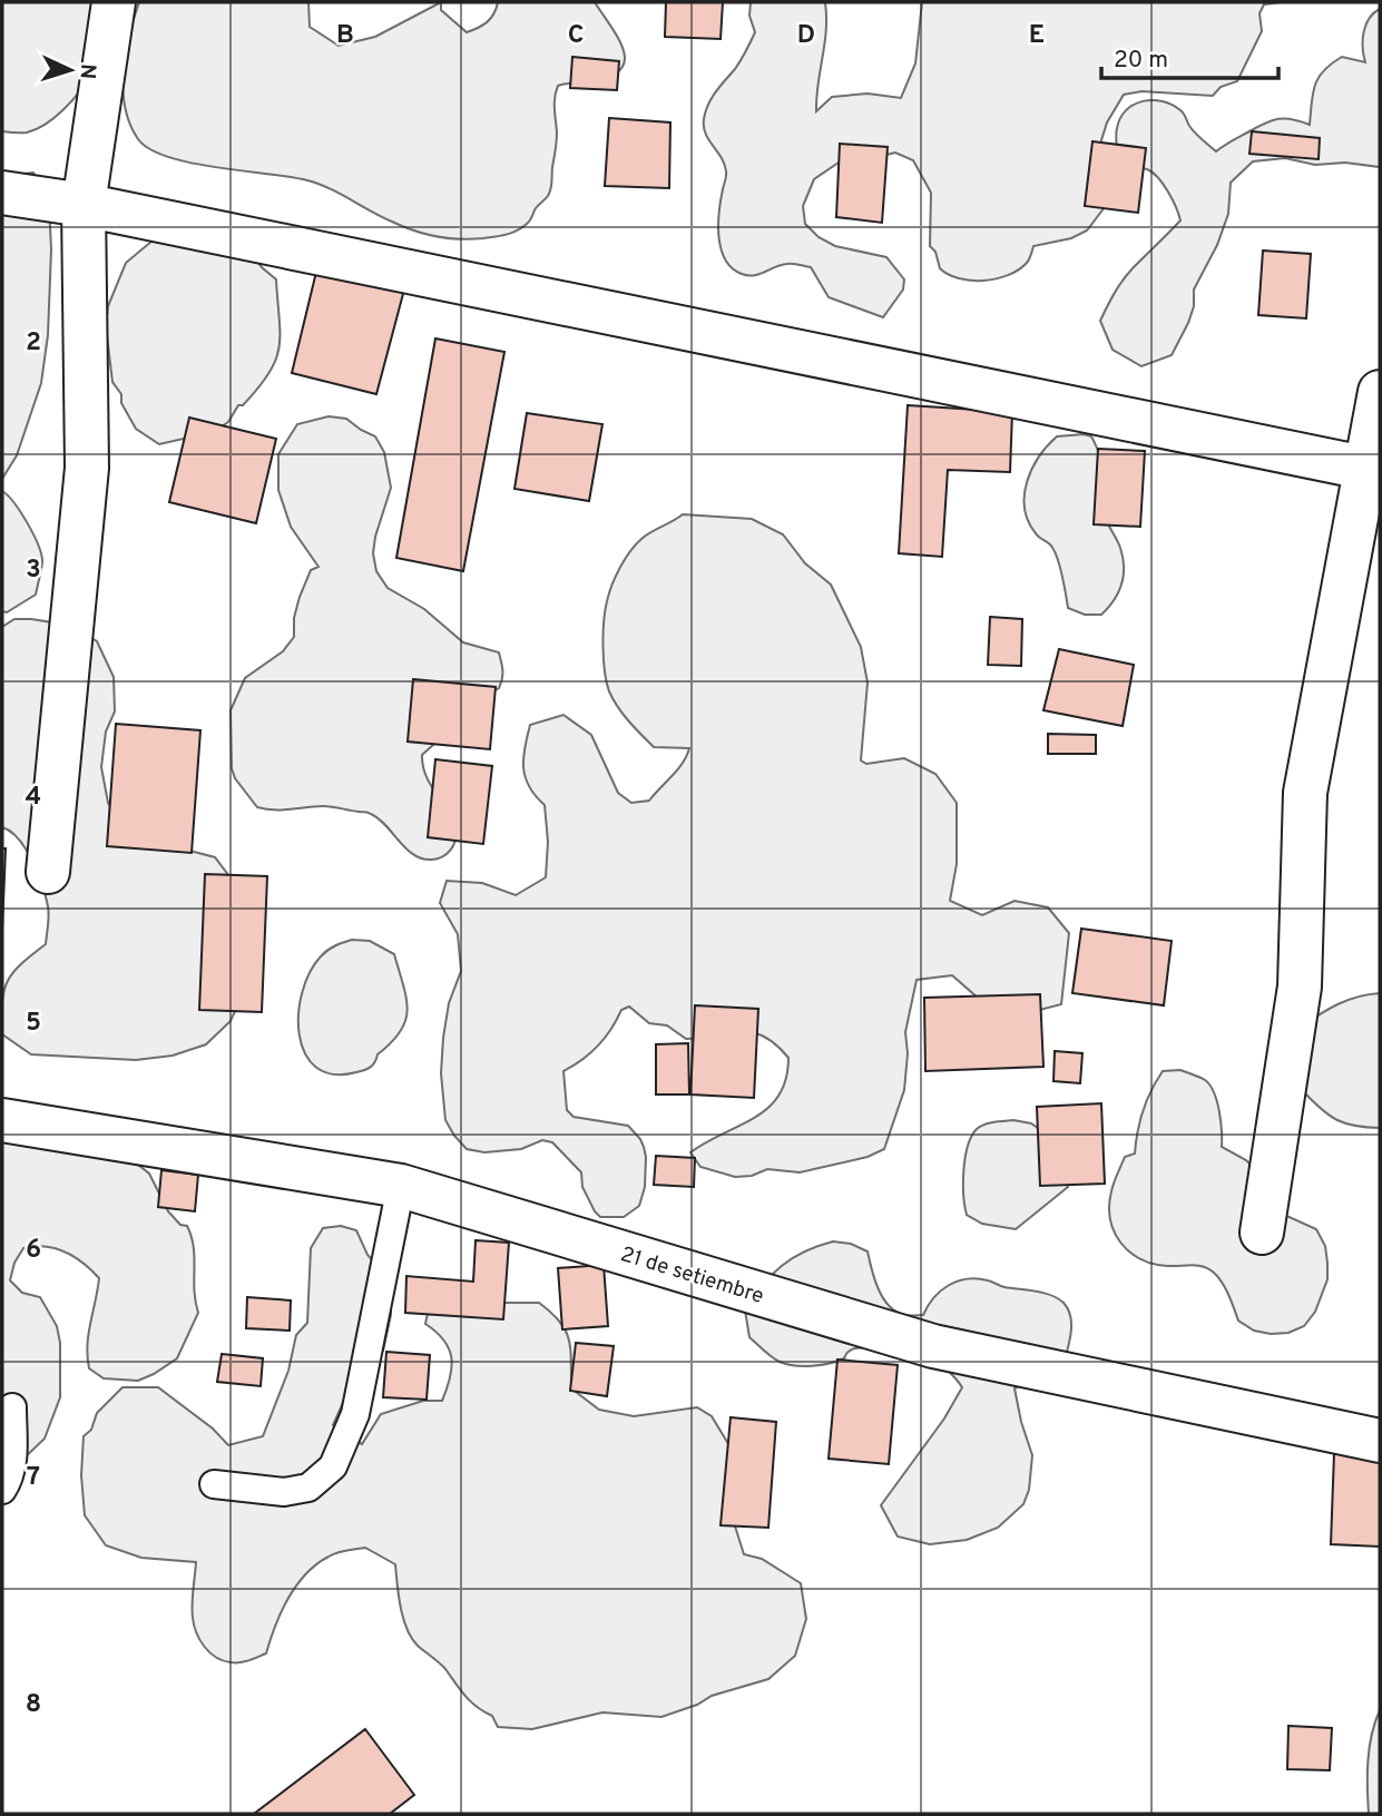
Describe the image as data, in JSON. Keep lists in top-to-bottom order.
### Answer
{
  "streets": {
    "street": ["21 de setiembre"]
  },
  "scale_bar": "20 m",
  "north": "right",
  "grid": {
    "columns": [
      "B",
      "C",
      "D",
      "E"
    ],
    "rows": [
      "2",
      "3",
      "4",
      "5",
      "6",
      "7",
      "8"
    ]
  }
}
